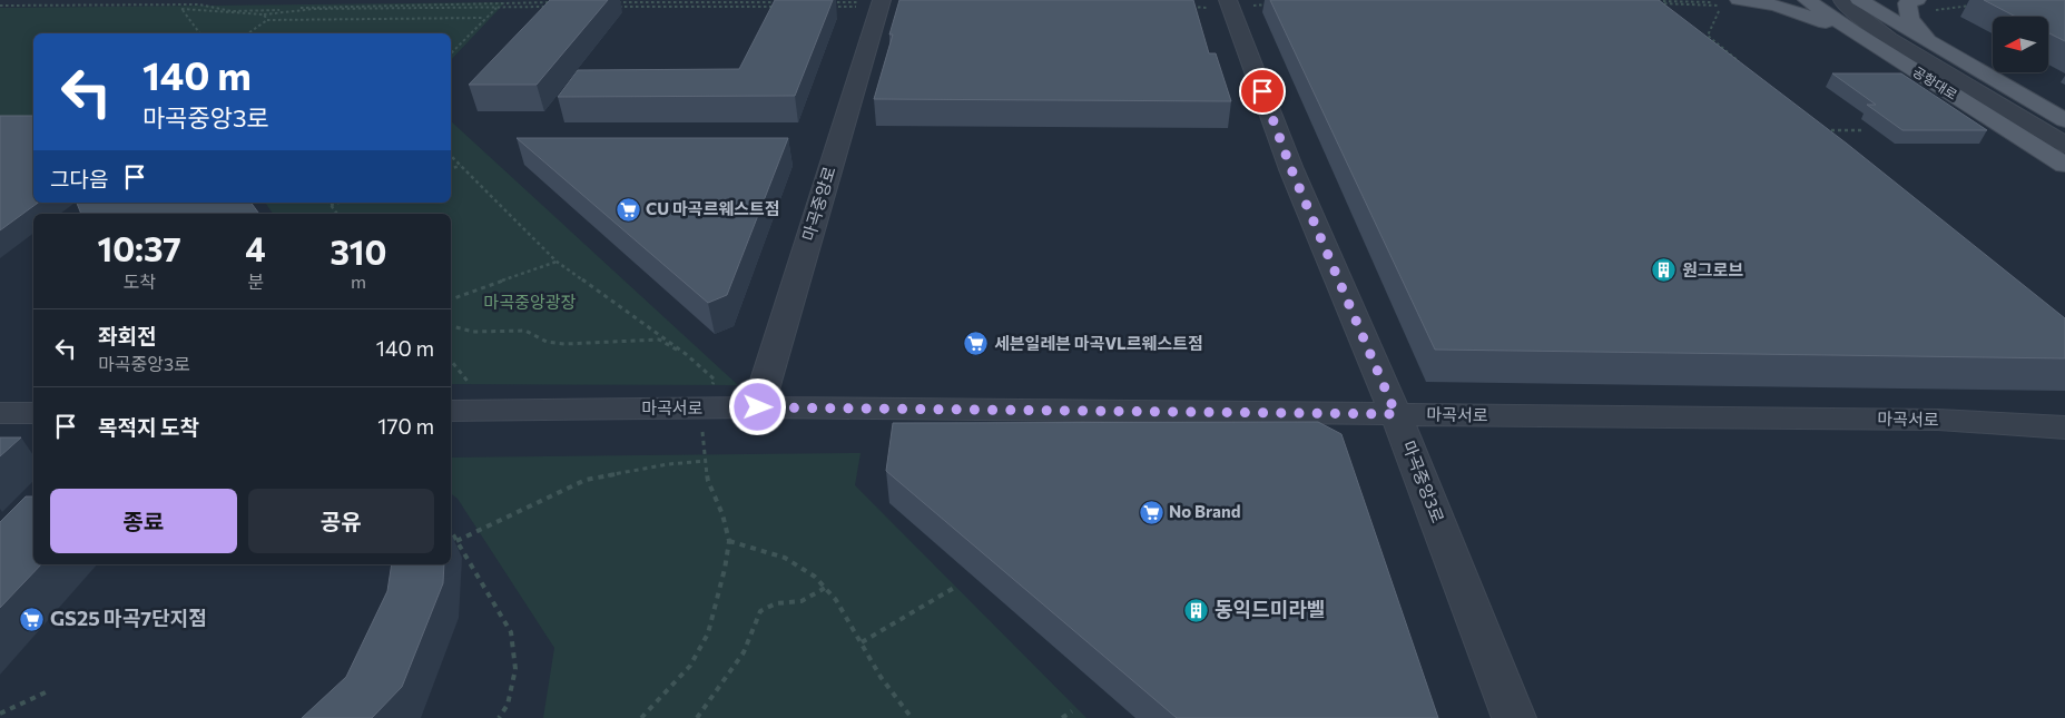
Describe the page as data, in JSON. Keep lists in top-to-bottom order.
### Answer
{
  "streets": {
    "main road": ["공항대로"],
    "street": ["마곡중앙로", "마곡서로", "마곡중앙3로"]
  },
  "crossings": [
    ["마곡중앙로", "마곡서로"],
    ["마곡서로", "마곡중앙3로"]
  ],
  "parks": ["마곡중앙광장"],
  "places": {
    "supermarket": [
      "CU 마곡르웨스트점",
      "세븐일레븐 마곡VL르웨스트점",
      "No Brand",
      "GS25 마곡7단지점"
    ],
    "building": ["원그로브", "동익드미라벨"]
  },
  "north": "left",
  "page": {
    "turn": ["140 m", "마곡중앙3로"],
    "then": "그다음",
    "eta": [
      "10:37",
      "도착",
      "4",
      "분",
      "310",
      "m"
    ],
    "list": [
      {
        "name": "좌회전",
        "note": "마곡중앙3로",
        "value": "140 m"
      },
      {
        "name": "목적지 도착",
        "value": "170 m"
      }
    ],
    "buttons": ["종료", "공유"]
  }
}
